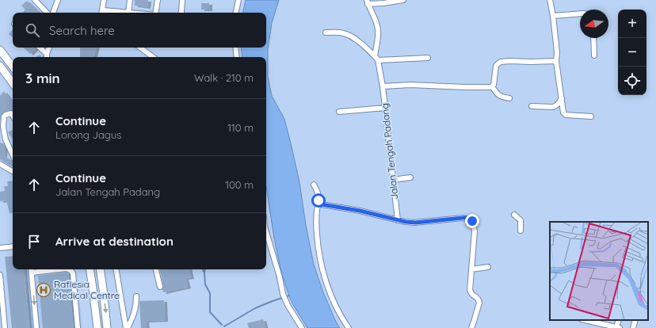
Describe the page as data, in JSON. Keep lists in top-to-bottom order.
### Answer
{
  "streets": {
    "street": ["Jalan Tengah Padang"]
  },
  "places": {
    "hospital": ["Raflesia Medical Centre"]
  },
  "north": "left",
  "page": {
    "map_buttons": ["+", "−"],
    "search": "Search here",
    "heading": ["3 min", "Walk · 210 m"],
    "list": [
      ["Continue", "Lorong Jagus", "110 m"],
      ["Continue", "Jalan Tengah Padang", "100 m"],
      "Arrive at destination"
    ]
  }
}
